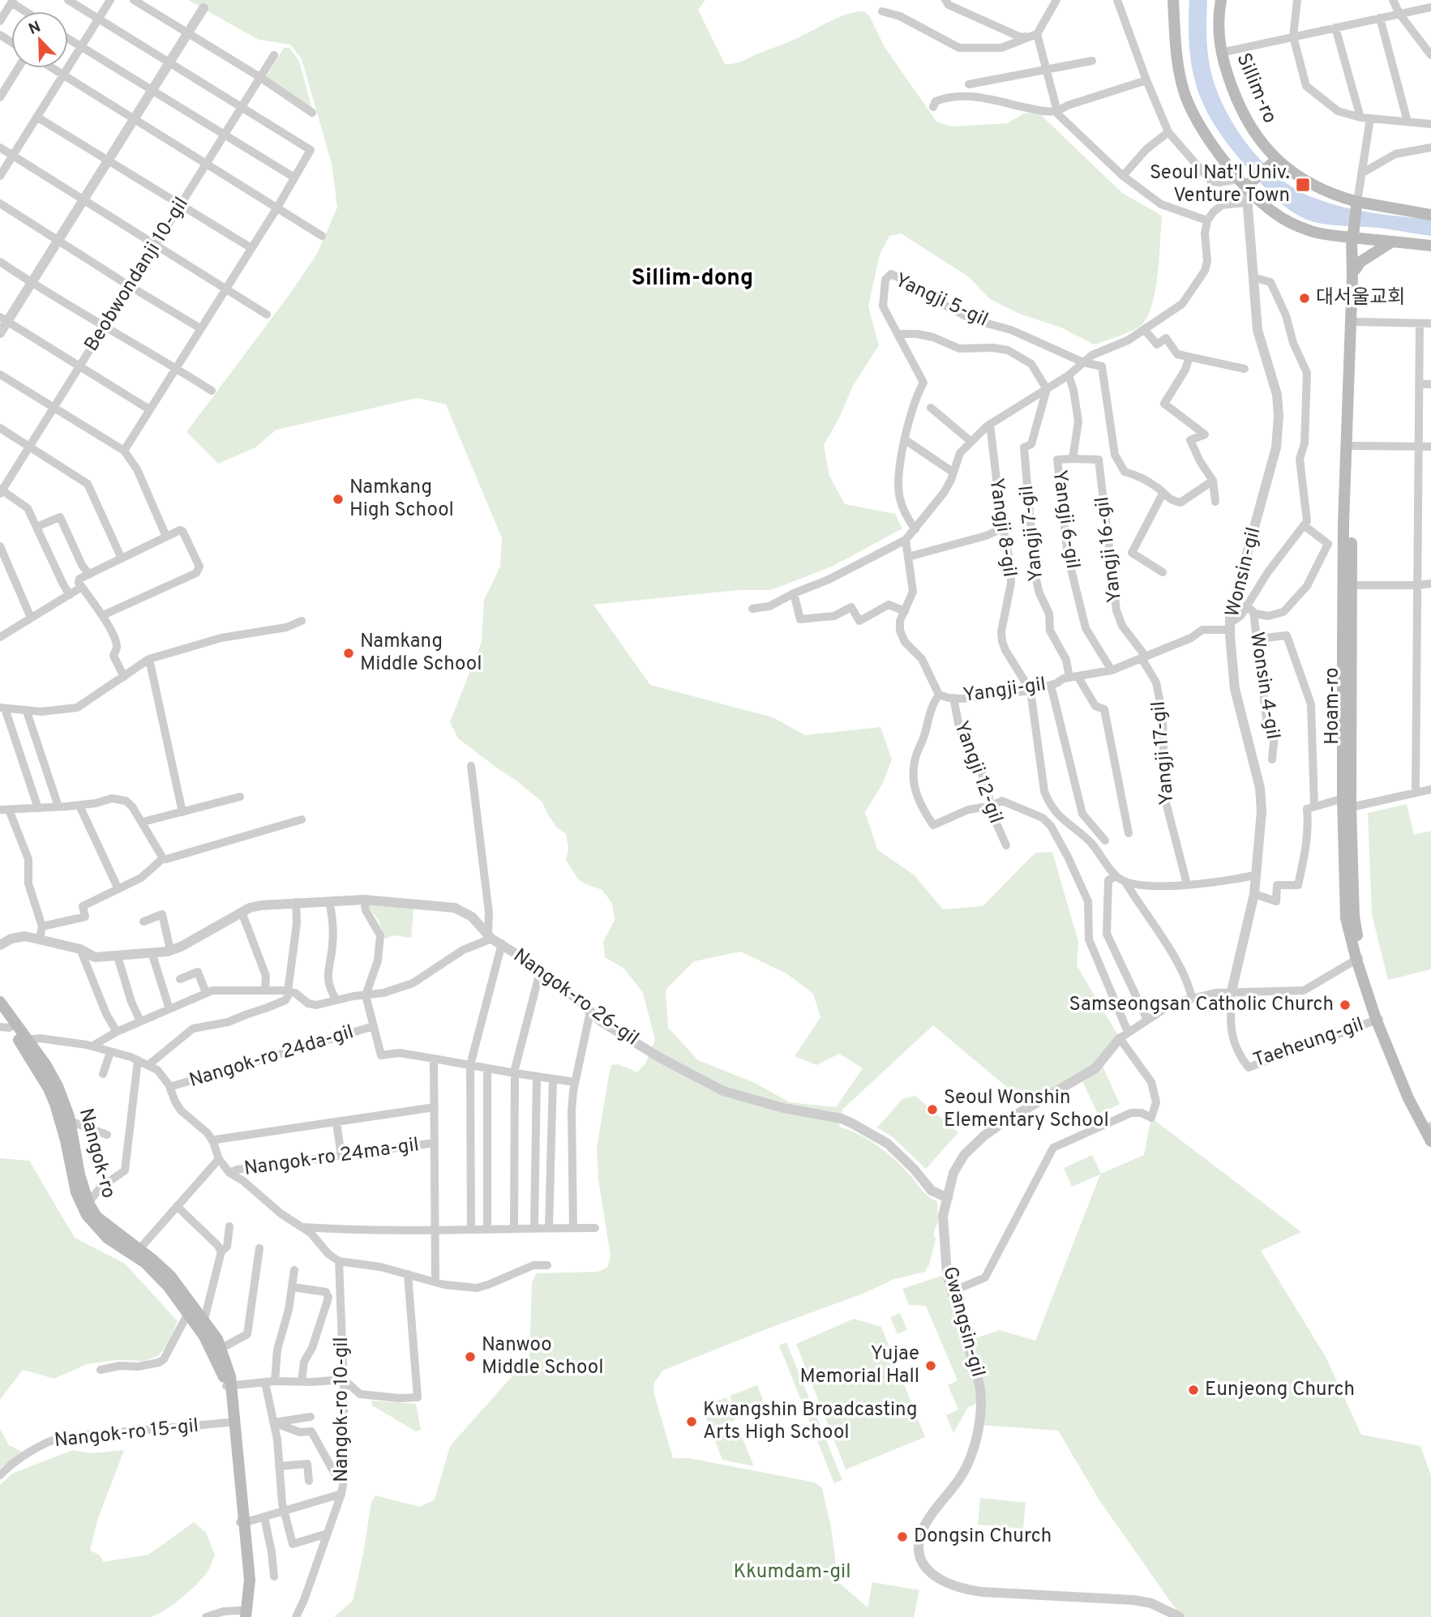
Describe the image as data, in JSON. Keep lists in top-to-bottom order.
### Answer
{
  "streets": {
    "main road": ["Sillim-ro", "Hoam-ro", "Nangok-ro"],
    "street": [
      "Beobwondanji 10-gil",
      "Yangji 5-gil",
      "Yangji 6-gil",
      "Yangji 8-gil",
      "Yangji 7-gil",
      "Yangji 16-gil",
      "Wonsin-gil",
      "Wonsin 4-gil",
      "Yangji-gil",
      "Yangji 17-gil",
      "Yangji 12-gil",
      "Nangok-ro 26-gil",
      "Taeheung-gil",
      "Nangok-ro 24da-gil",
      "Nangok-ro 24ma-gil",
      "Gwangsin-gil",
      "Nangok-ro 10-gil",
      "Nangok-ro 15-gil"
    ]
  },
  "crossings": [
    ["Yangji 5-gil", "Yangji 7-gil"],
    ["Yangji 6-gil", "Yangji 16-gil"],
    ["Yangji 6-gil", "Yangji-gil"],
    ["Yangji 8-gil", "Yangji-gil"],
    ["Yangji 7-gil", "Yangji-gil"],
    ["Yangji 16-gil", "Yangji-gil"],
    ["Yangji 16-gil", "Yangji 17-gil"],
    ["Wonsin-gil", "Yangji-gil"],
    ["Wonsin-gil", "Taeheung-gil"],
    ["Wonsin-gil", "Gwangsin-gil"],
    ["Yangji-gil", "Yangji 17-gil"],
    ["Yangji-gil", "Yangji 12-gil"],
    ["Hoam-ro", "Taeheung-gil"],
    ["Hoam-ro", "Gwangsin-gil"],
    ["Nangok-ro 26-gil", "Gwangsin-gil"],
    ["Taeheung-gil", "Gwangsin-gil"],
    ["Nangok-ro", "Nangok-ro 15-gil"]
  ],
  "districts": ["Sillim-dong"],
  "parks": ["Kkumdam-gil"],
  "places": {
    "transit": ["Seoul Nat'l Univ. Venture Town"],
    "other": [
      "대서울교회",
      "Namkang High School",
      "Namkang Middle School",
      "Samseongsan Catholic Church",
      "Seoul Wonshin Elementary School",
      "Nanwoo Middle School",
      "Yujae Memorial Hall",
      "Eunjeong Church",
      "Kwangshin Broadcasting Arts High School",
      "Dongsin Church"
    ]
  },
  "north": "top left"
}
